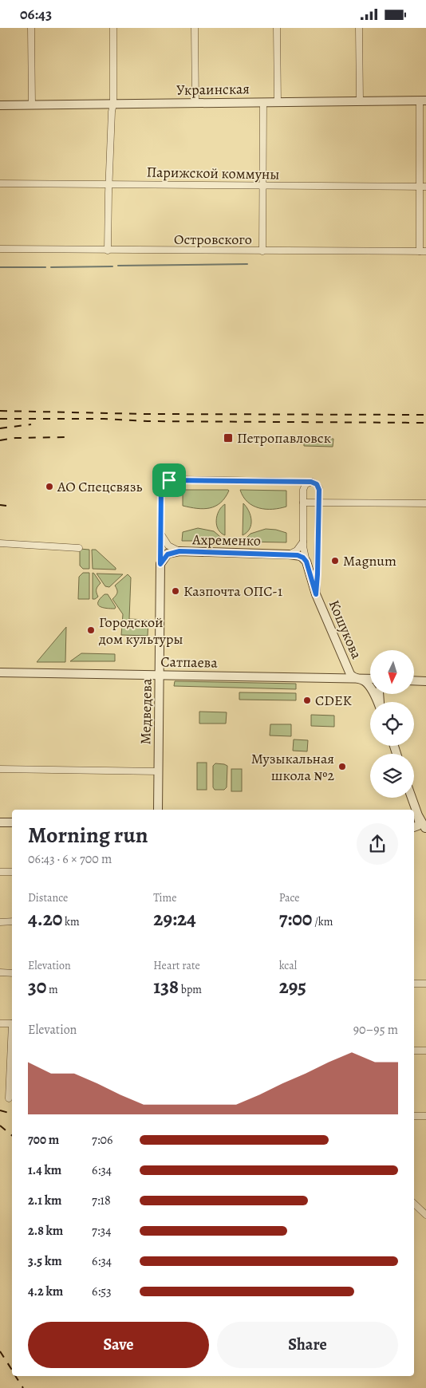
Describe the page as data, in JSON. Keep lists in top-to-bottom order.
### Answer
{
  "streets": {
    "street": [
      "Украинская",
      "Парижской коммуны",
      "Островского",
      "Ахременко",
      "Кошукова",
      "Сатпаева",
      "Медведева"
    ]
  },
  "crossings": [
    ["Ахременко", "Кошукова"],
    ["Ахременко", "Медведева"],
    ["Кошукова", "Сатпаева"],
    ["Сатпаева", "Медведева"]
  ],
  "places": {
    "transit": ["Петропавловск"],
    "other": [
      "АО Спецсвязь",
      "Magnum",
      "Казпочта ОПС-1",
      "Городской дом культуры",
      "CDEK",
      "Музыкальная школа №2"
    ]
  },
  "north": "bottom",
  "page": {
    "status": "06:43",
    "heading": ["Morning run", "06:43 · 6 × 700 m"],
    "stats": [
      ["Distance", "4.20 km"],
      ["Time", "29:24"],
      ["Pace", "7:00 /km"],
      ["Elevation", "30 m"],
      ["Heart rate", "138 bpm"],
      ["kcal", "295"]
    ],
    "chart": ["Elevation", "90–95 m"],
    "list": [
      {
        "name": "700 m",
        "note": "7:06"
      },
      {
        "name": "1.4 km",
        "note": "6:34"
      },
      {
        "name": "2.1 km",
        "note": "7:18"
      },
      {
        "name": "2.8 km",
        "note": "7:34"
      },
      {
        "name": "3.5 km",
        "note": "6:34"
      },
      {
        "name": "4.2 km",
        "note": "6:53"
      }
    ],
    "buttons": ["Save", "Share"]
  }
}
